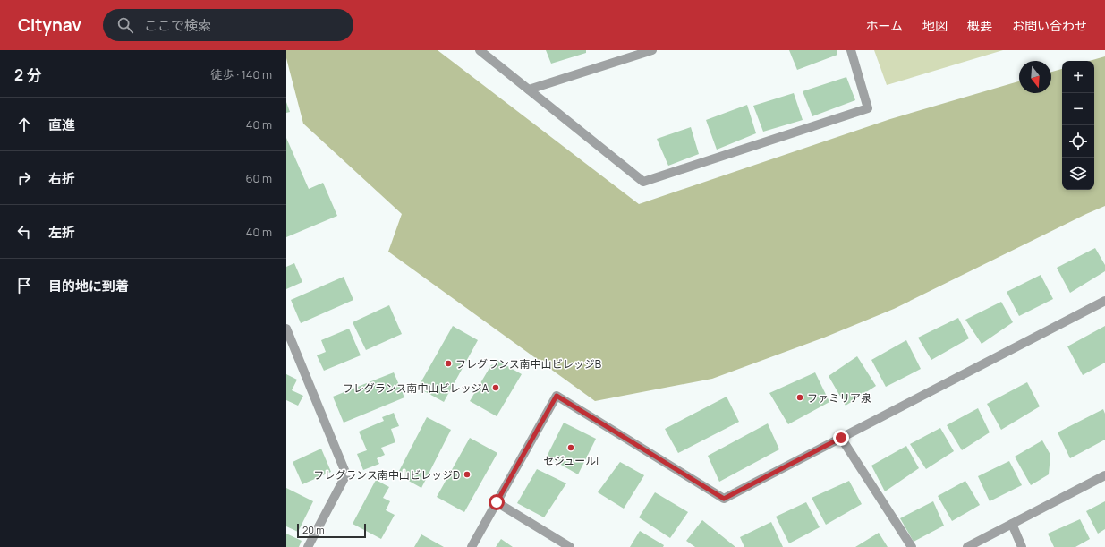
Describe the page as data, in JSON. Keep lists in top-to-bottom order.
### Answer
{
  "places": [
    "フレグランス南中山ビレッジB",
    "フレグランス南中山ビレッジA",
    "ファミリア泉",
    "セジュールI",
    "フレグランス南中山ビレッジD"
  ],
  "scale_bar": "20 m",
  "north": "bottom",
  "page": {
    "header": "Citynav",
    "search": "ここで検索",
    "nav": [
      "ホーム",
      "地図",
      "概要",
      "お問い合わせ"
    ],
    "heading": ["2 分", "徒歩 · 140 m"],
    "map_buttons": ["+", "−"],
    "list": [
      ["直進", "40 m"],
      ["右折", "60 m"],
      ["左折", "40 m"],
      "目的地に到着"
    ],
    "scale": "20 m"
  }
}
